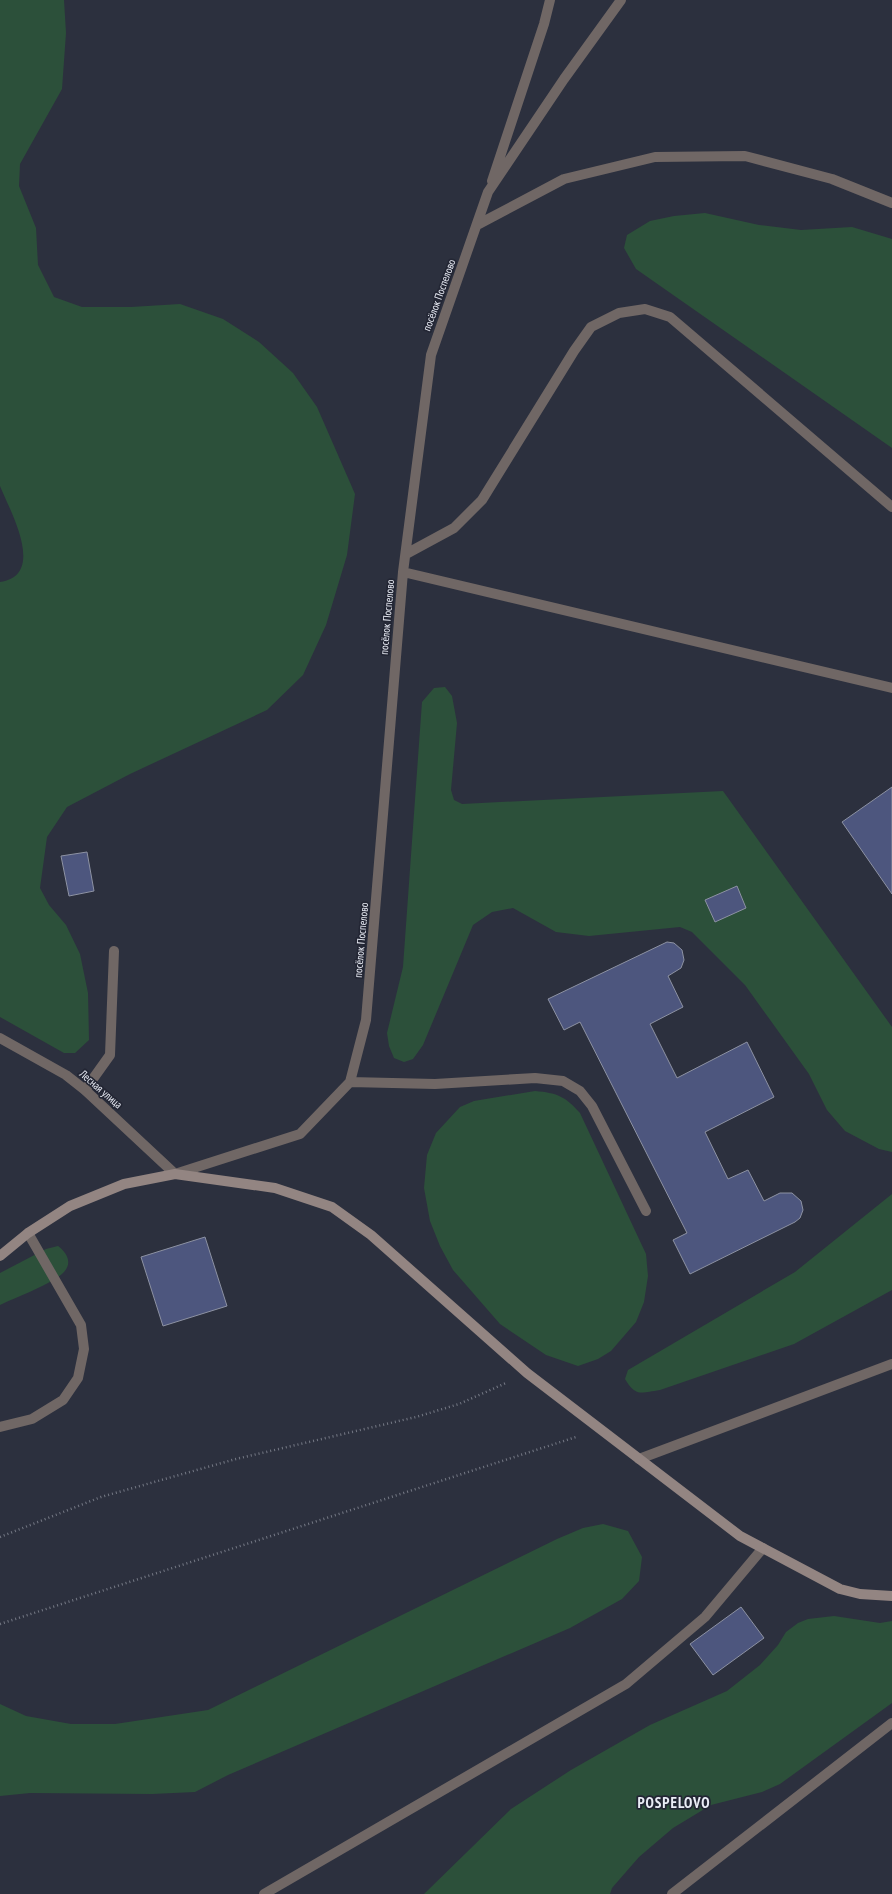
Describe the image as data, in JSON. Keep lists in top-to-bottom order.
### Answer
{
  "streets": {
    "street": ["посёлок Поспелово", "Лесная улица"]
  },
  "crossings": [
    ["посёлок Поспелово", "Лесная улица"]
  ],
  "districts": ["POSPELOVO"]
}
